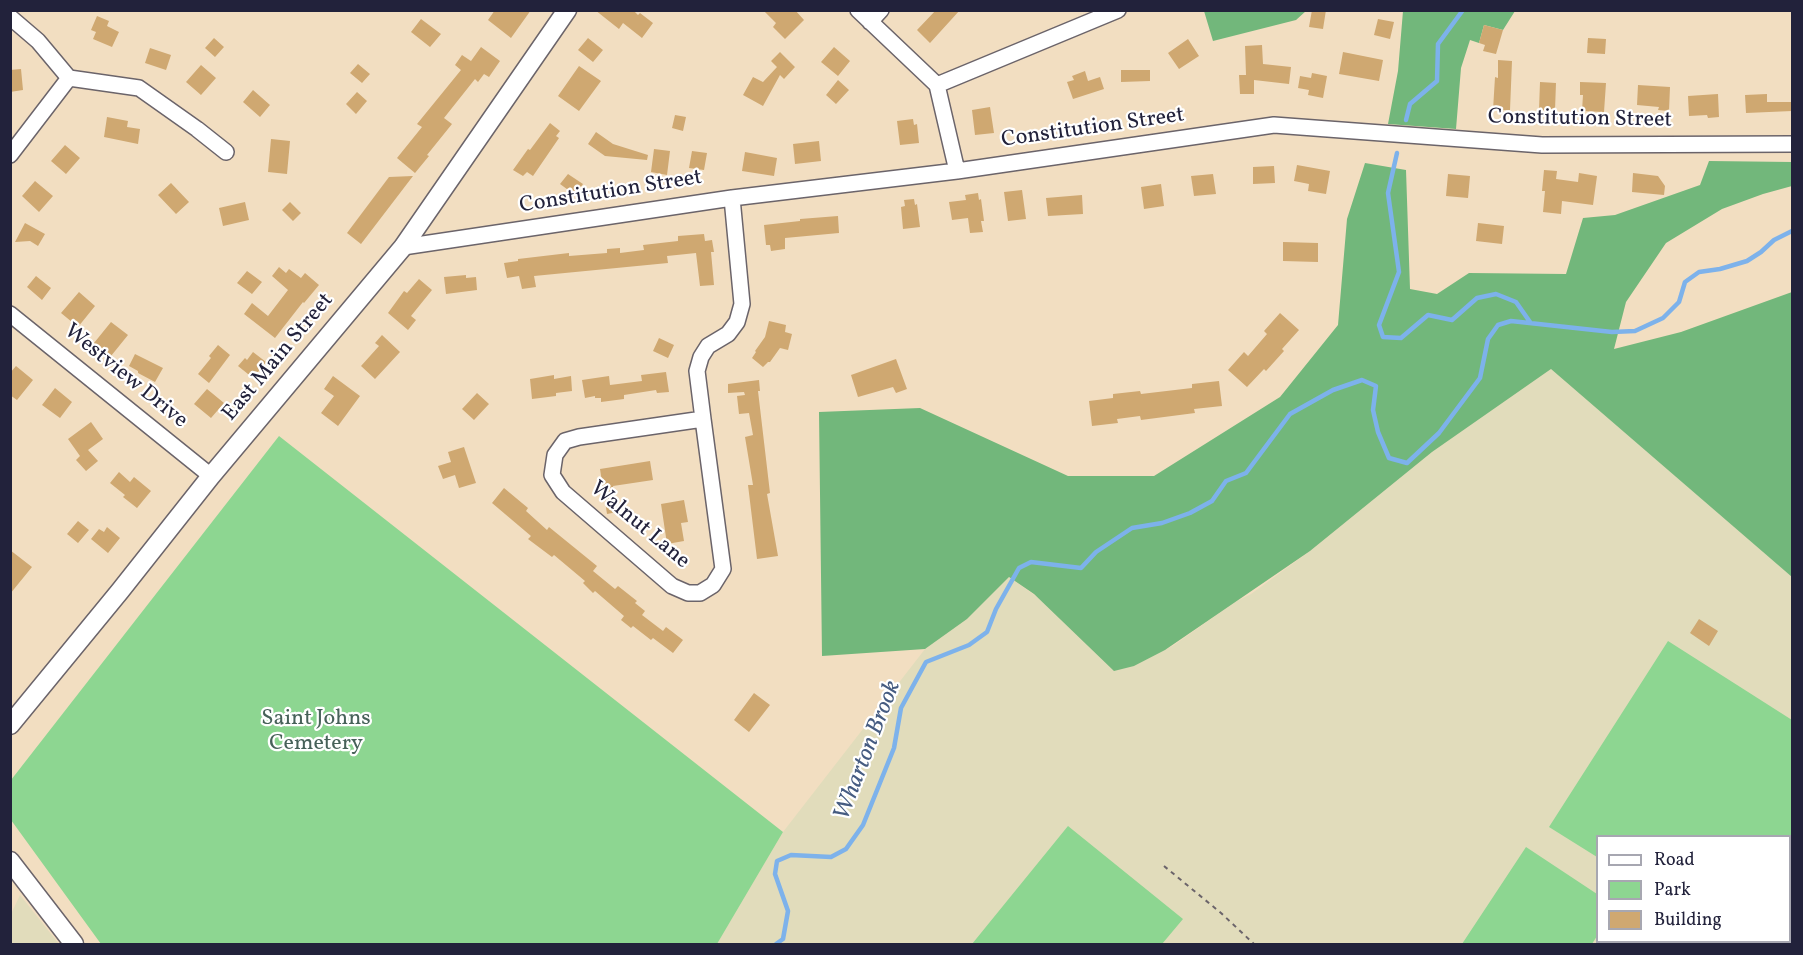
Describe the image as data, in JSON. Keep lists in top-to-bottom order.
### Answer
{
  "streets": {
    "main road": ["East Main Street"],
    "street": ["Constitution Street", "Westview Drive", "Walnut Lane"]
  },
  "crossings": [
    ["Constitution Street", "East Main Street"],
    ["Constitution Street", "Walnut Lane"],
    ["East Main Street", "Westview Drive"]
  ],
  "water": ["Wharton Brook"],
  "parks": ["Saint Johns Cemetery"],
  "legend": ["Road", "Park", "Building"]
}
